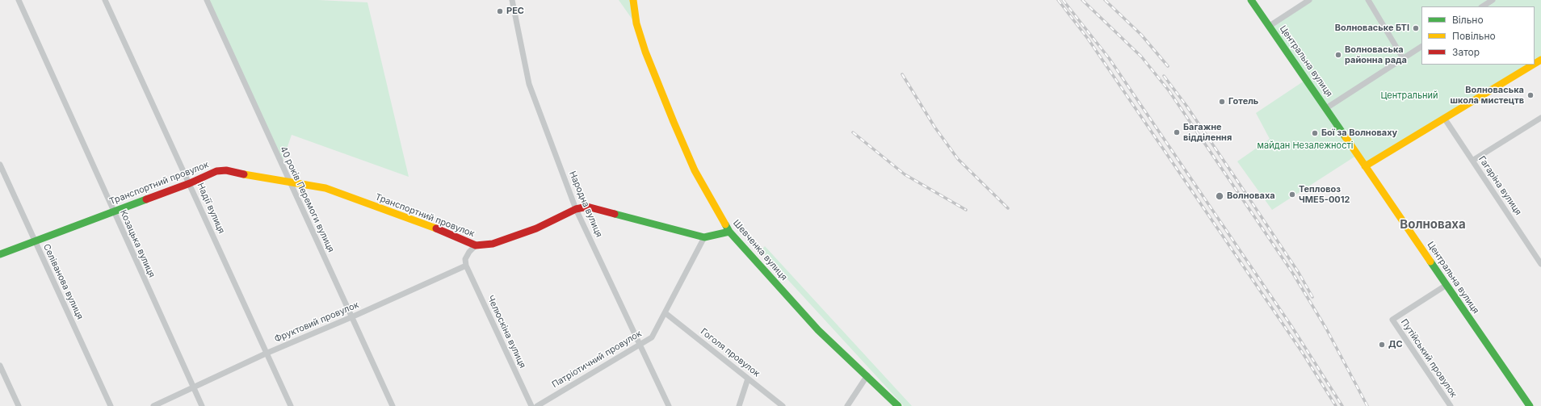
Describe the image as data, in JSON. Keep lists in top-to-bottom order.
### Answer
{
  "streets": {
    "street": [
      "Центральна вулиця",
      "Транспортний провулок",
      "Гагаріна вулиця",
      "40 років Перемоги вулиця",
      "Народна вулиця",
      "Надії вулиця",
      "Козацька вулиця",
      "Шевченка вулиця",
      "Селіванова вулиця",
      "Фруктовий провулок",
      "Челюскіна вулиця",
      "Гоголя провулок",
      "Путійський провулок",
      "Патріотичний провулок"
    ]
  },
  "crossings": [
    ["Центральна вулиця", "Путійський провулок"],
    ["Транспортний провулок", "40 років Перемоги вулиця"],
    ["Транспортний провулок", "Надії вулиця"],
    ["Транспортний провулок", "Козацька вулиця"],
    ["Транспортний провулок", "Селіванова вулиця"],
    ["40 років Перемоги вулиця", "Фруктовий провулок"],
    ["Народна вулиця", "Патріотичний провулок"],
    ["Надії вулиця", "Фруктовий провулок"],
    ["Козацька вулиця", "Фруктовий провулок"],
    ["Фруктовий провулок", "Челюскіна вулиця"],
    ["Гоголя провулок", "Патріотичний провулок"]
  ],
  "districts": ["Волноваха"],
  "parks": ["Центральний", "майдан Незалежності"],
  "places": [
    "РЕС",
    "Волноваське БТІ",
    "Волноваська районна рада",
    "Волноваська школа мистецтв",
    "Готель",
    "Багажне відділення",
    "Бої за Волноваху",
    "Тепловоз ЧМЕ5-0012",
    "Волноваха",
    "ДС"
  ],
  "legend": ["Вільно", "Повільно", "Затор"]
}
